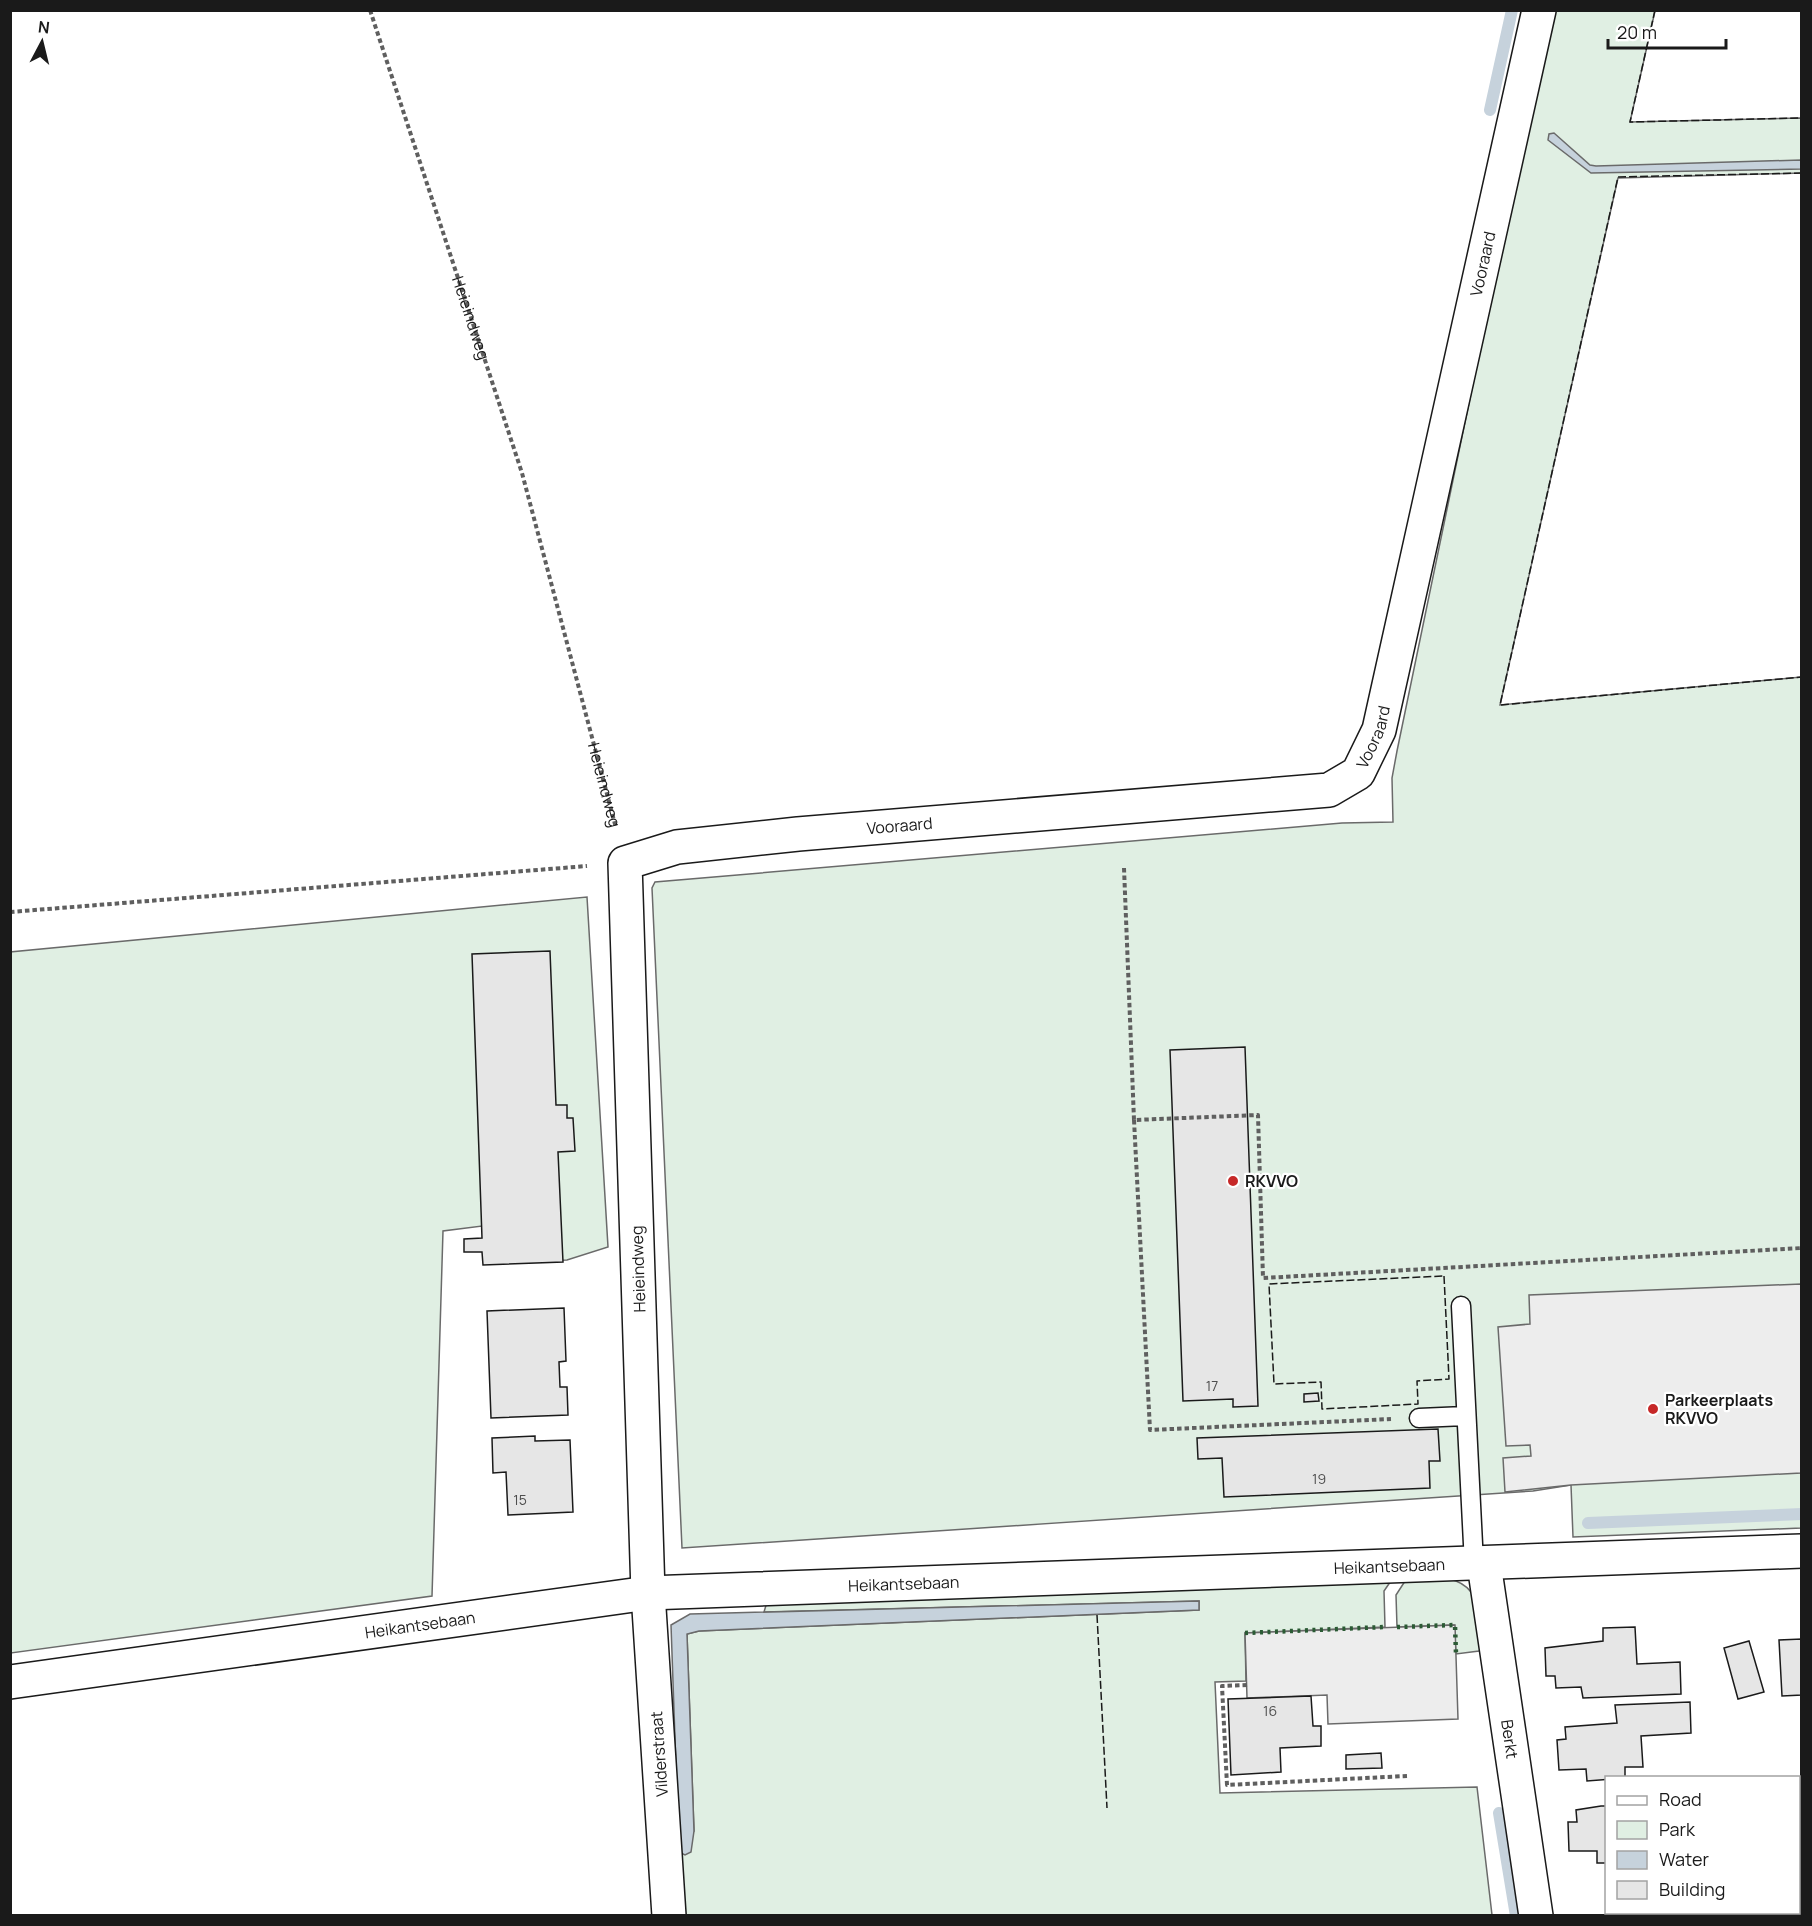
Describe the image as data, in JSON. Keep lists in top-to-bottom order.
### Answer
{
  "streets": {
    "street": [
      "Vooraard",
      "Heieindweg",
      "Heikantsebaan",
      "Berkt",
      "Vilderstraat"
    ]
  },
  "crossings": [
    ["Vooraard", "Heieindweg"],
    ["Heieindweg", "Heikantsebaan"],
    ["Heieindweg", "Vilderstraat"],
    ["Heikantsebaan", "Berkt"],
    ["Heikantsebaan", "Vilderstraat"]
  ],
  "places": ["RKVVO", "Parkeerplaats RKVVO"],
  "house_numbers": [
    "17",
    "19",
    "15",
    "16"
  ],
  "legend": [
    "Road",
    "Park",
    "Water",
    "Building"
  ],
  "scale_bar": "20 m",
  "north": "top"
}
